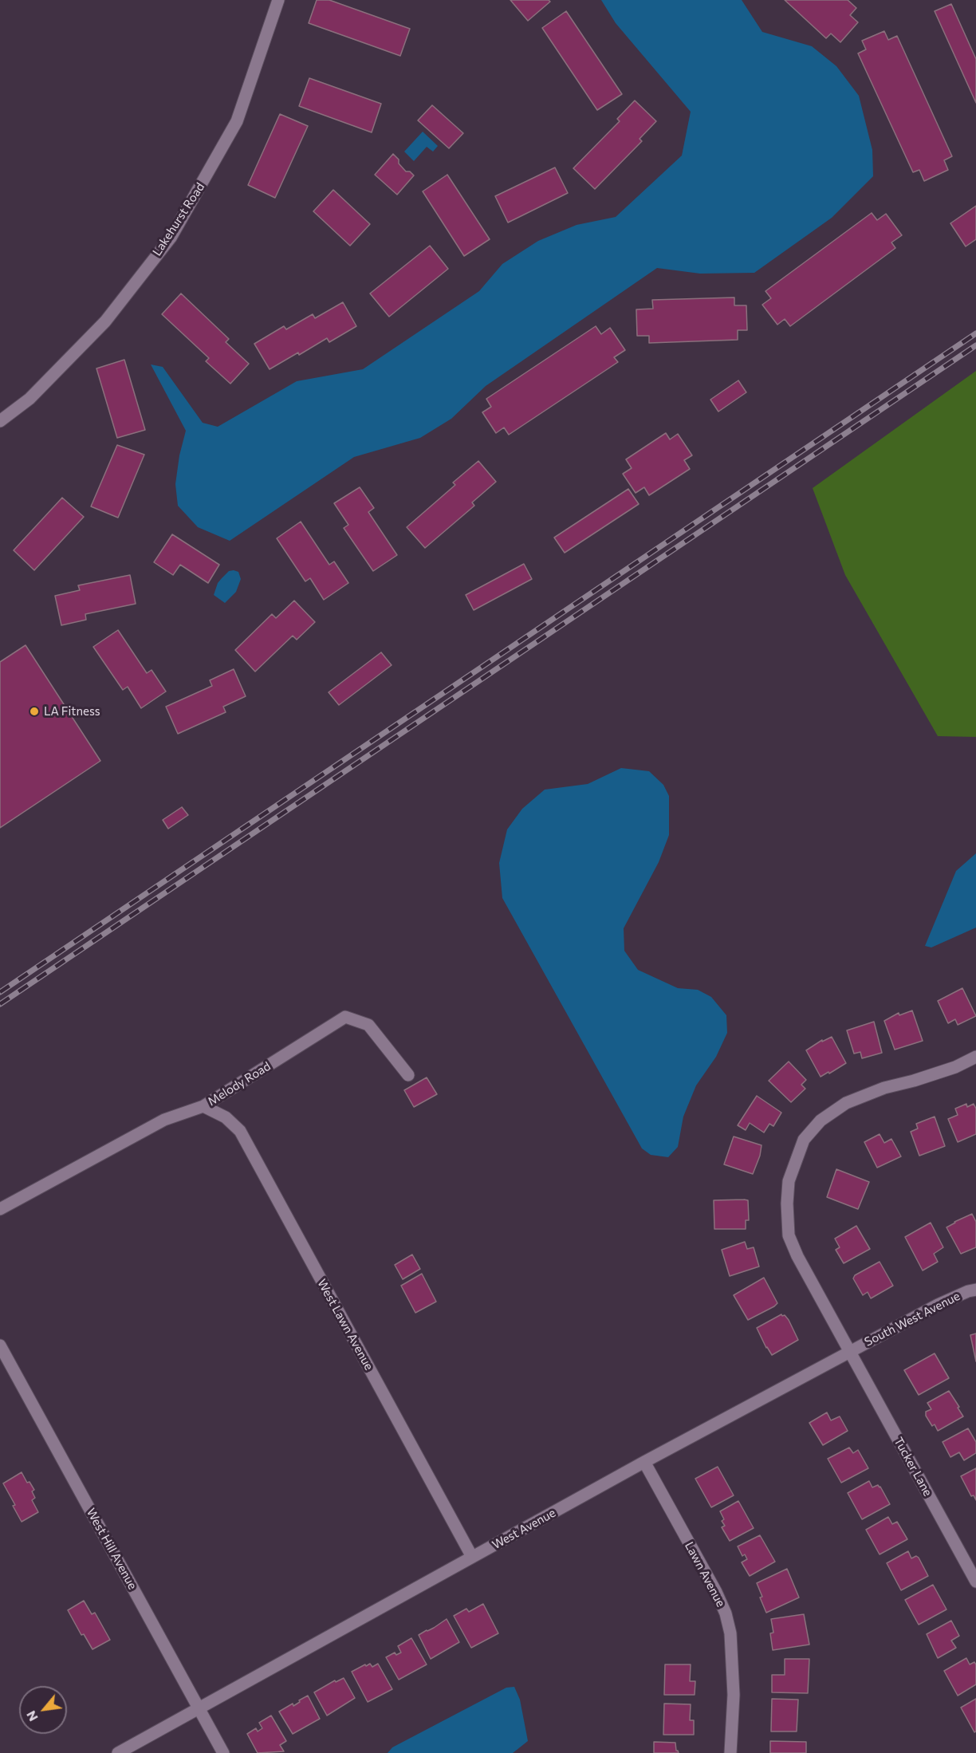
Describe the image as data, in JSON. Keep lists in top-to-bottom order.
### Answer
{
  "streets": {
    "street": [
      "Lakehurst Road",
      "Melody Road",
      "South West Avenue",
      "West Lawn Avenue",
      "Tucker Lane",
      "West Avenue",
      "West Hill Avenue",
      "Lawn Avenue"
    ]
  },
  "crossings": [
    ["Melody Road", "West Lawn Avenue"],
    ["South West Avenue", "Tucker Lane"],
    ["South West Avenue", "West Avenue"],
    ["West Lawn Avenue", "West Avenue"],
    ["Tucker Lane", "West Avenue"],
    ["West Avenue", "West Hill Avenue"],
    ["West Avenue", "Lawn Avenue"]
  ],
  "places": ["LA Fitness"],
  "north": "bottom left"
}
